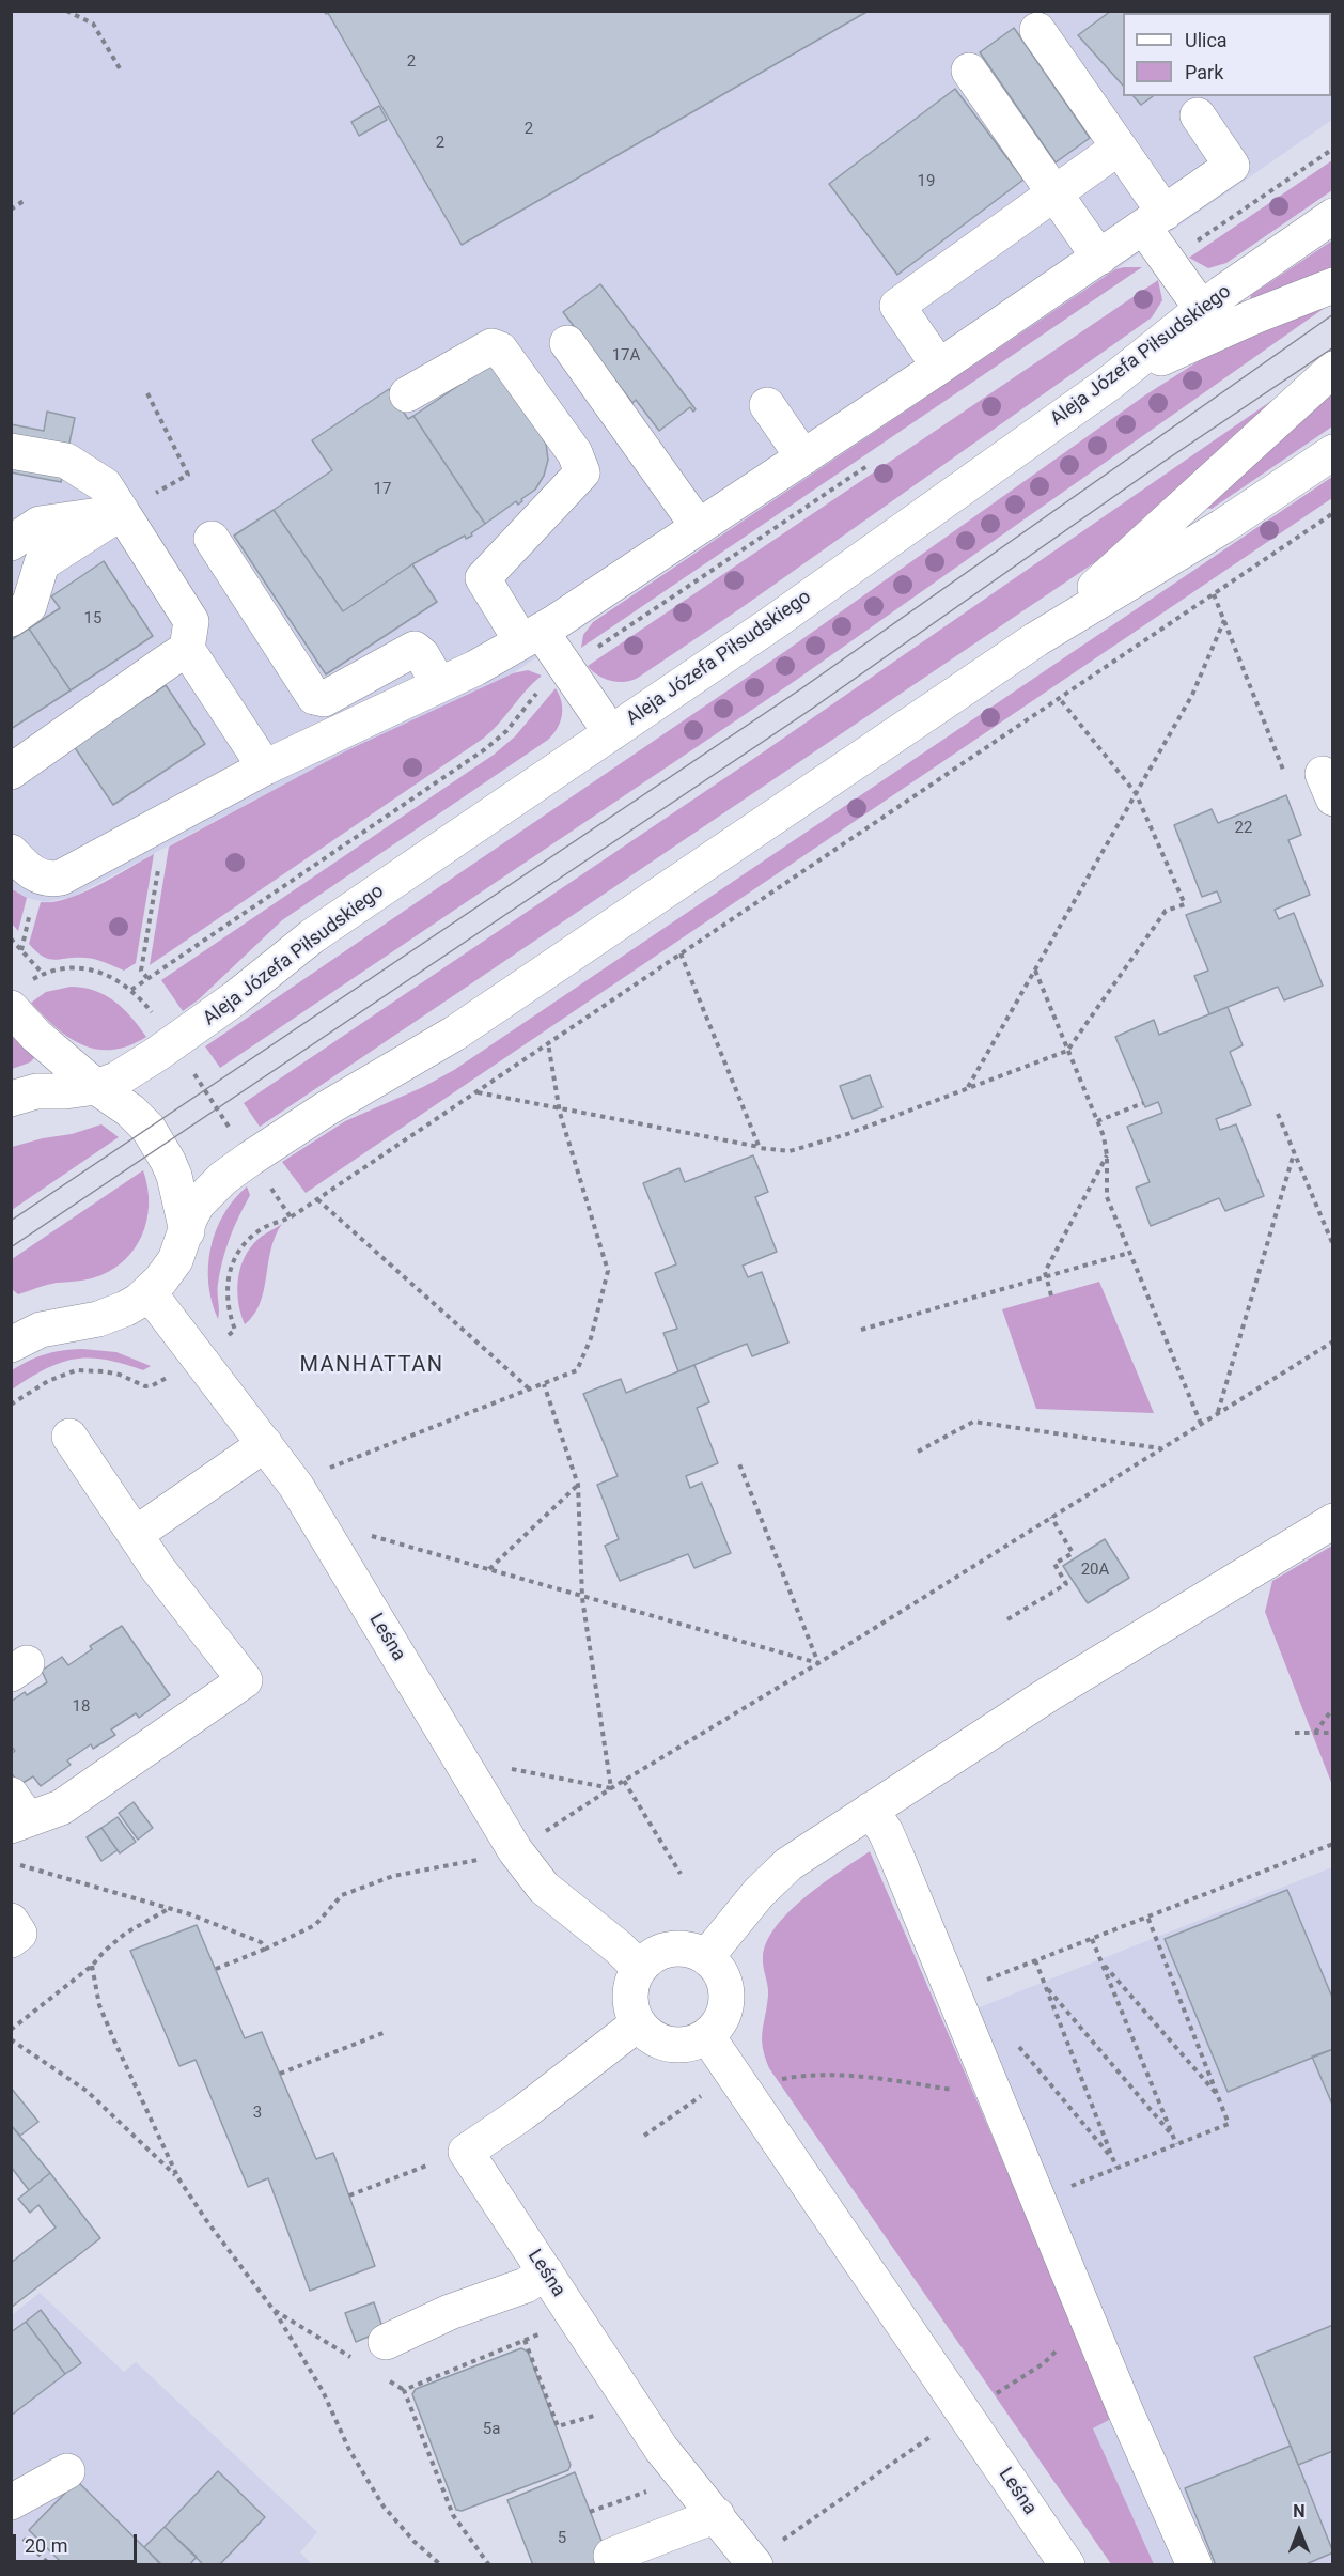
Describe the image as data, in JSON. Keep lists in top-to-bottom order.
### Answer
{
  "streets": {
    "street": ["Aleja Józefa Piłsudskiego", "Leśna"]
  },
  "districts": ["MANHATTAN"],
  "house_numbers": [
    "2",
    "2",
    "2",
    "19",
    "17A",
    "17",
    "15",
    "22",
    "20A",
    "18",
    "3",
    "5a",
    "5"
  ],
  "legend": ["Ulica", "Park"],
  "scale_bar": "20 m",
  "north": "top"
}
